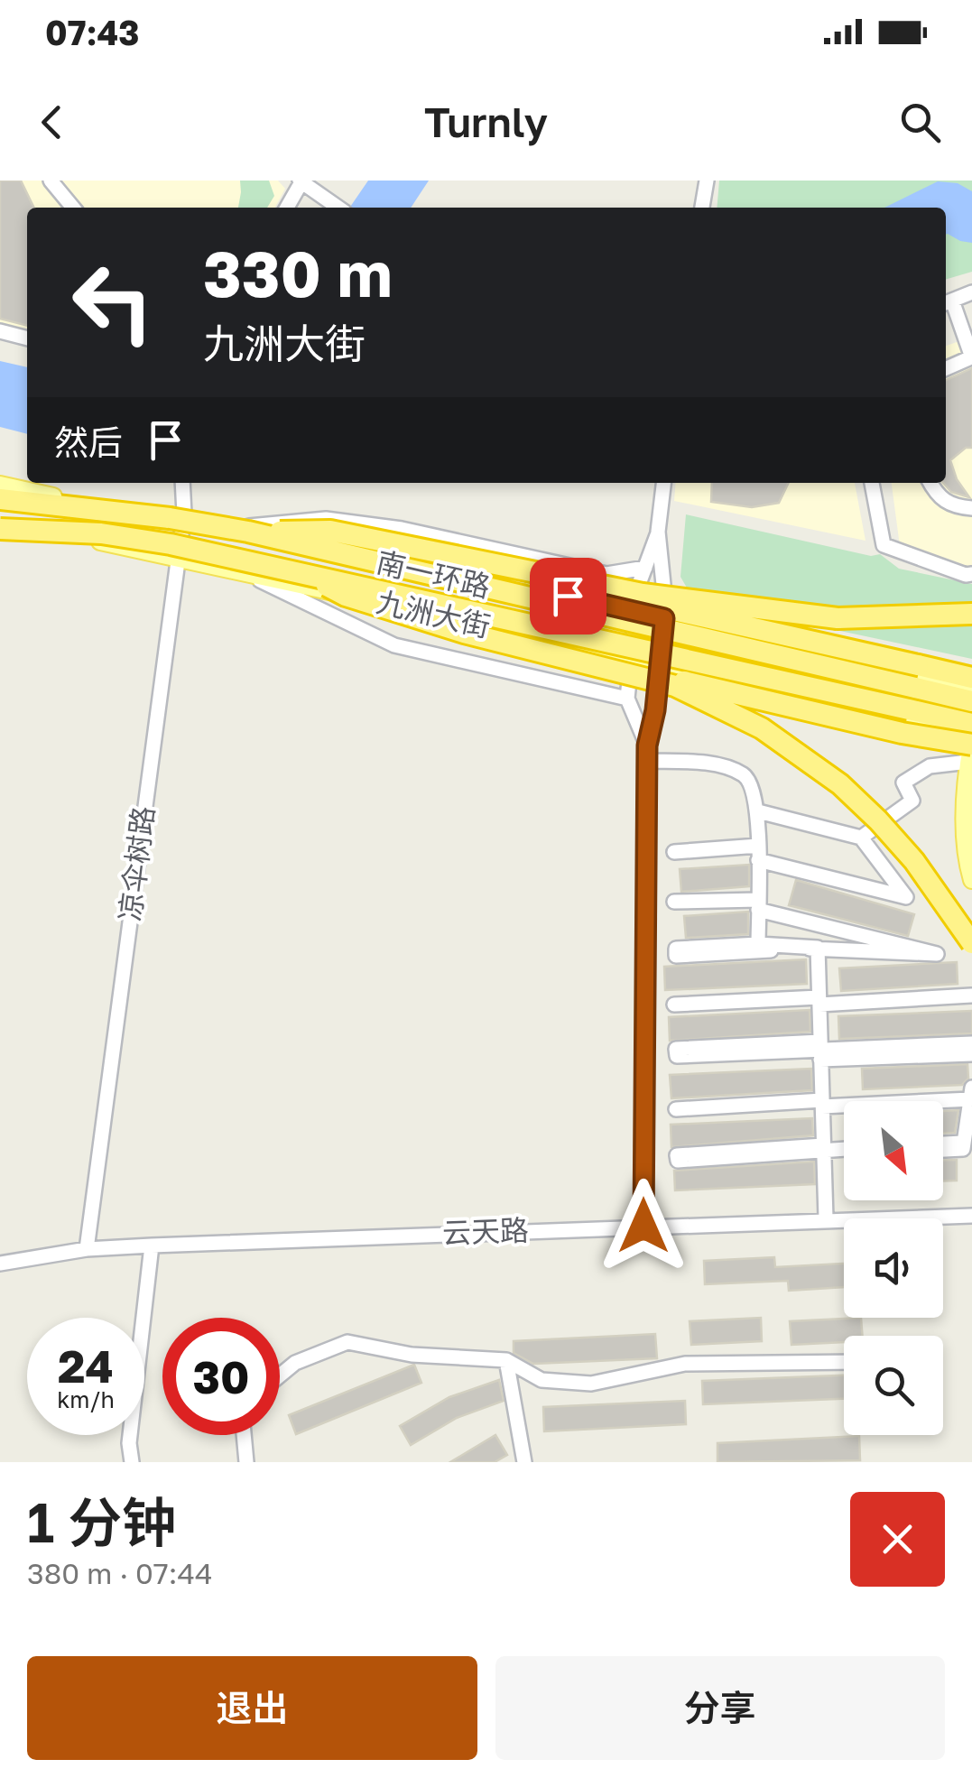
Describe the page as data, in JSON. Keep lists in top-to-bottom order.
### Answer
{
  "streets": {
    "highway": ["南一环路"],
    "main road": ["九洲大街"],
    "street": ["凉伞树路", "云天路"]
  },
  "crossings": [
    ["南一环路", "九洲大街"],
    ["九洲大街", "凉伞树路"],
    ["凉伞树路", "云天路"]
  ],
  "north": "bottom right",
  "page": {
    "status": "07:43",
    "header": "Turnly",
    "turn": ["330 m", "九洲大街"],
    "then": "然后",
    "speed": "24 km/h",
    "limit": "30",
    "heading": ["1 分钟", "380 m · 07:44"],
    "buttons": ["退出", "分享"]
  }
}
